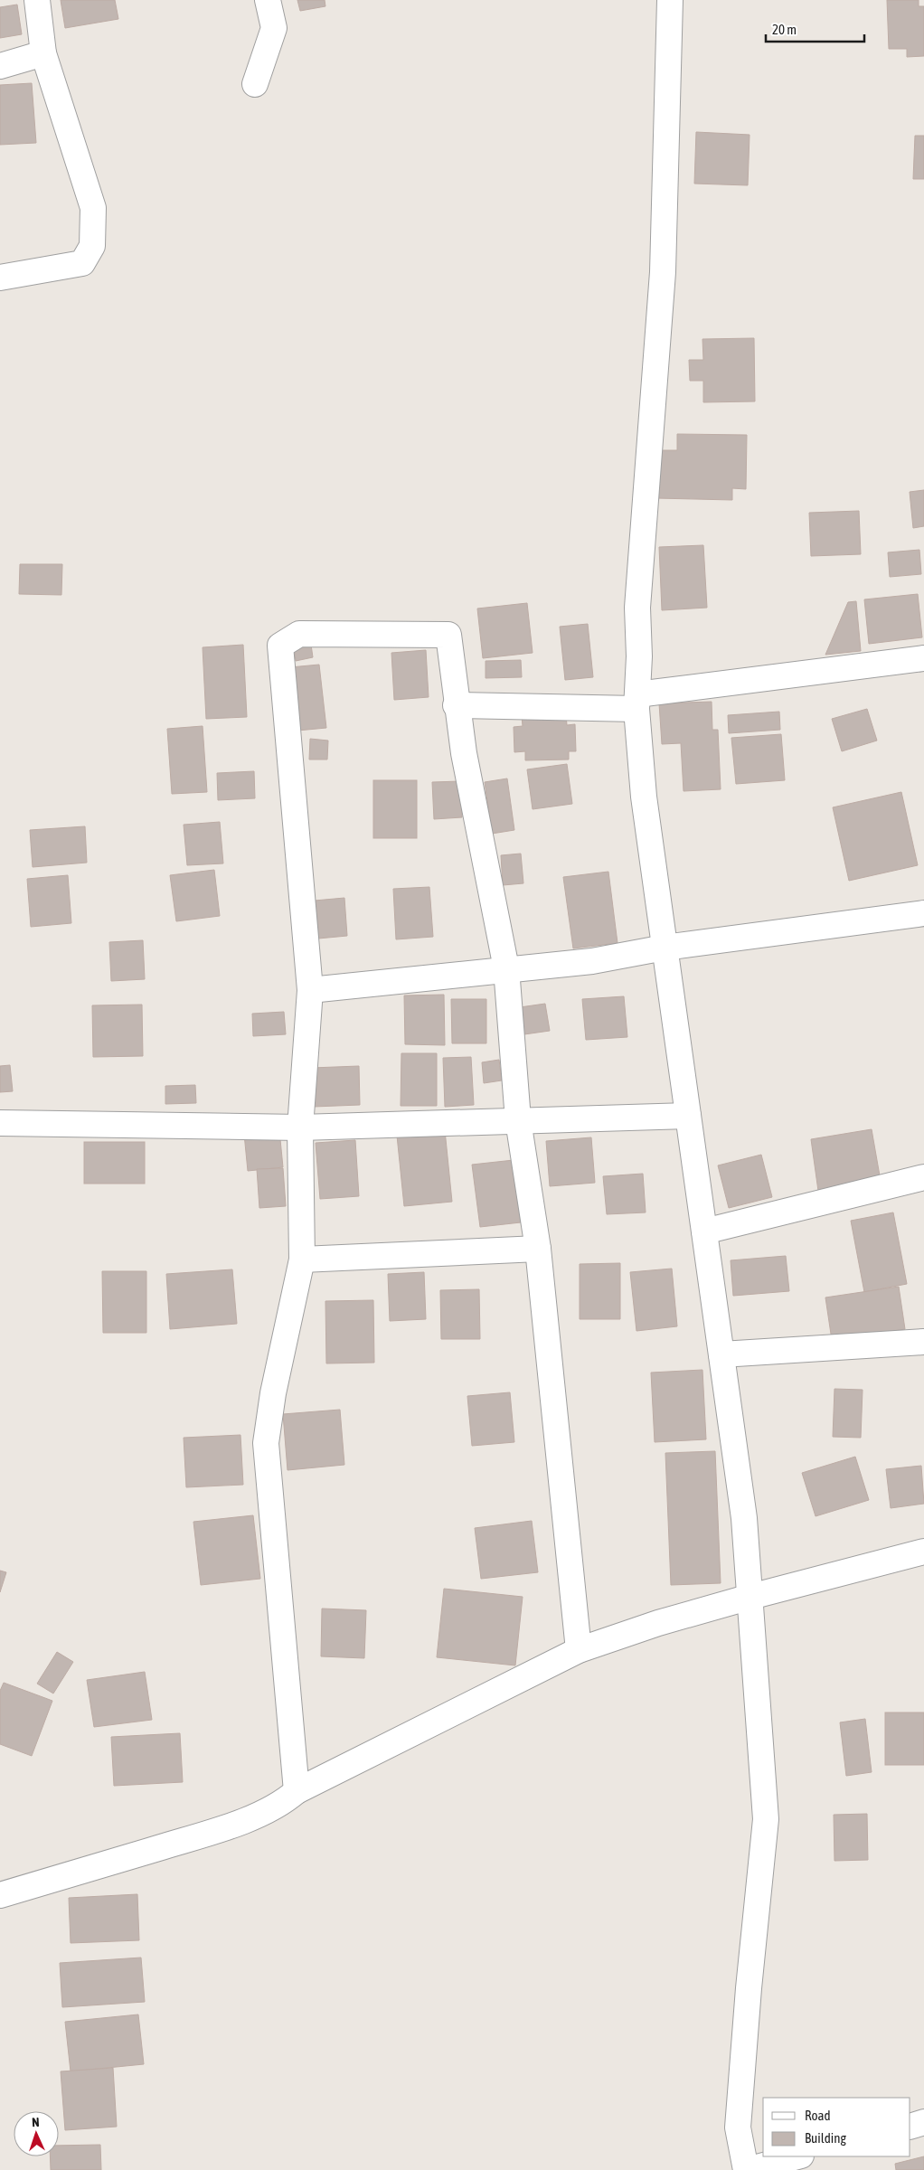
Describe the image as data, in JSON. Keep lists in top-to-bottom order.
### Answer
{
  "legend": ["Road", "Building"],
  "scale_bar": "20 m",
  "north": "top"
}
